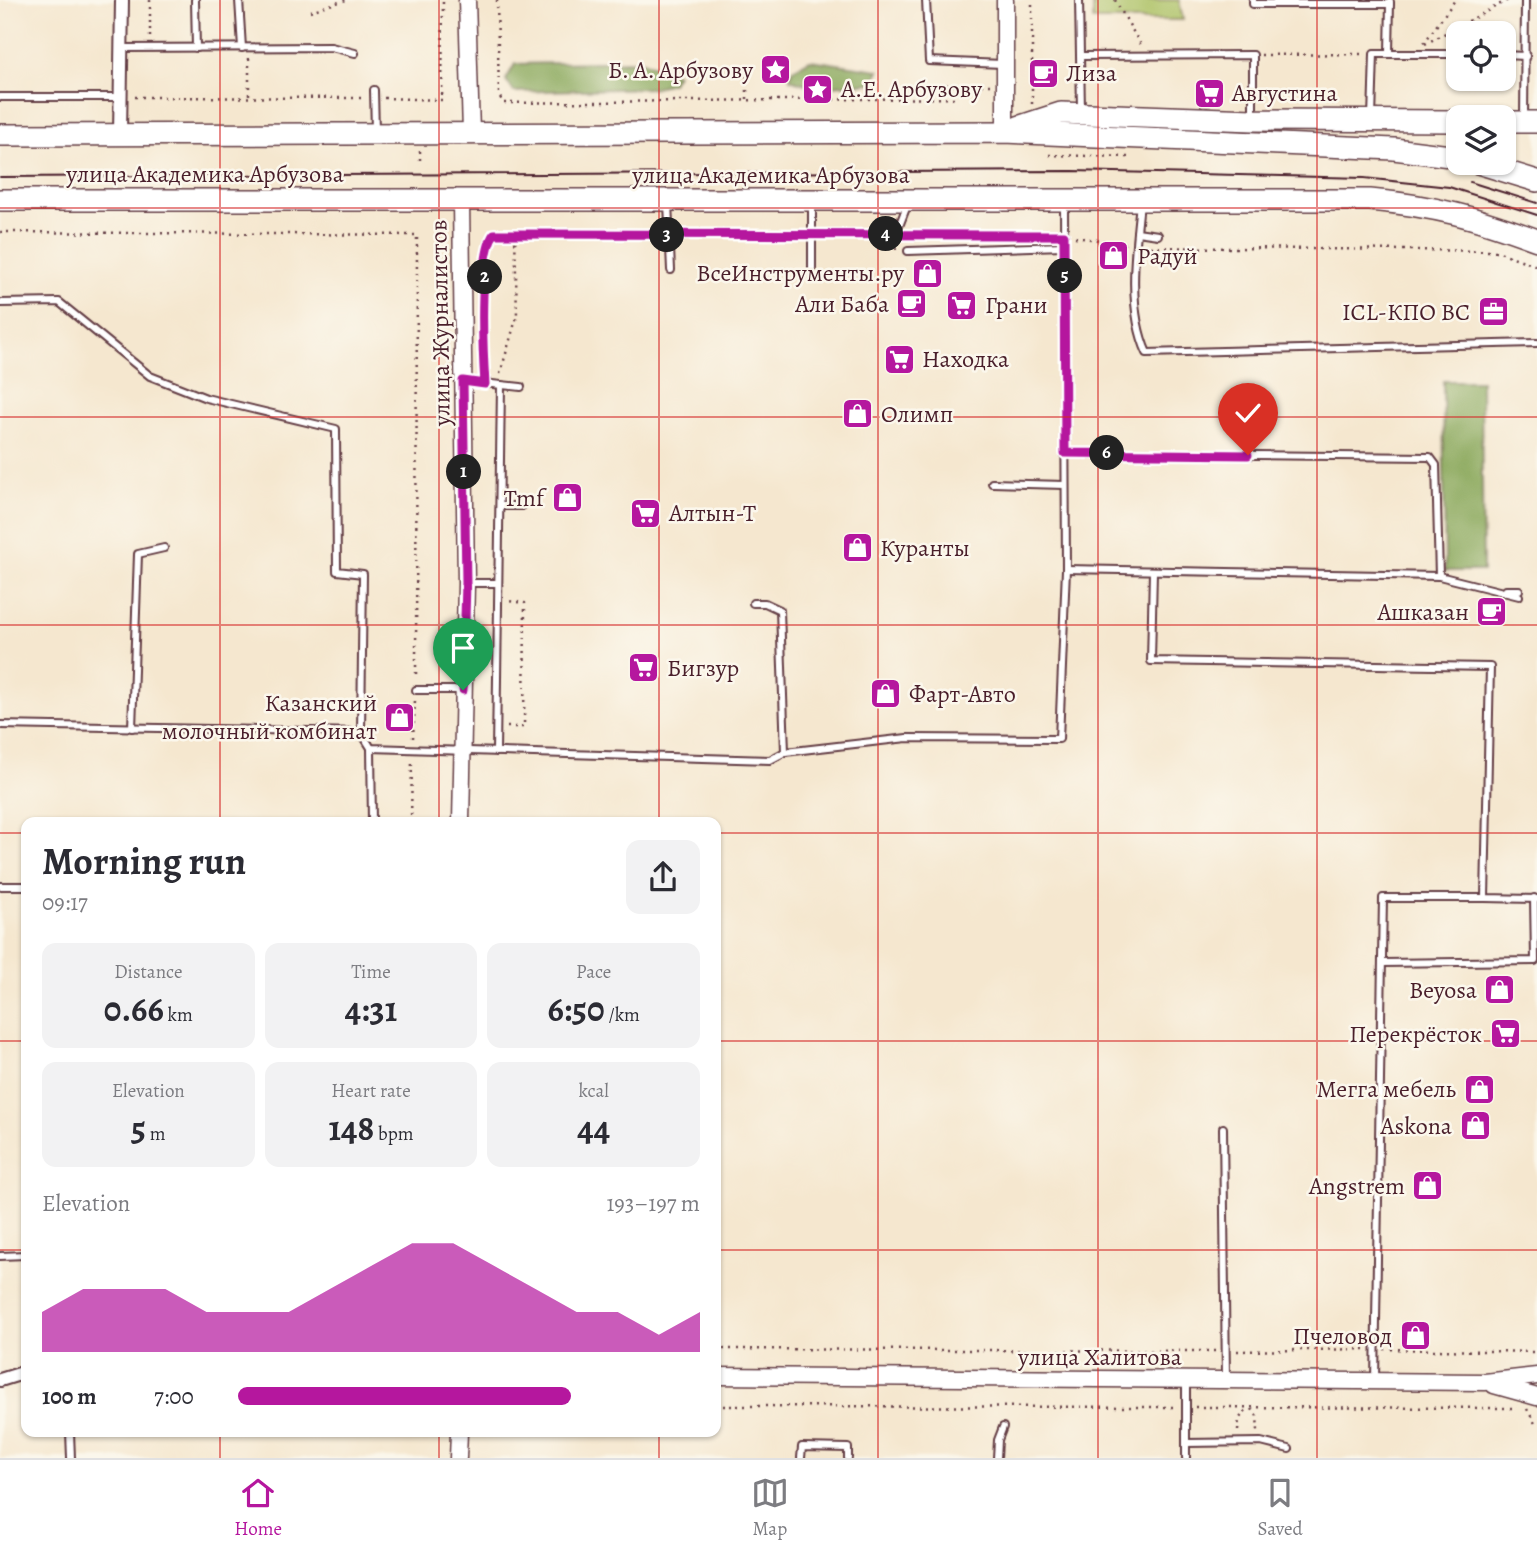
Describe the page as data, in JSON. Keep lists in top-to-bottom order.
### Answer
{
  "streets": {
    "main road": ["улица Академика Арбузова"],
    "street": ["улица Журналистов", "улица Халитова"]
  },
  "crossings": [
    ["улица Академика Арбузова", "улица Журналистов"]
  ],
  "places": {
    "place": ["Б. А. Арбузову", "А.Е. Арбузову"],
    "cafe": ["Лиза", "Али Баба", "Ашказан"],
    "supermarket": [
      "Августина",
      "Грани",
      "Находка",
      "Алтын-Т",
      "Бигзур",
      "Перекрёсток"
    ],
    "shop": [
      "Радуй",
      "ВсеИнструменты.ру",
      "Олимп",
      "Tmf",
      "Куранты",
      "Фарт-Авто",
      "Казанский молочный комбинат",
      "Beyosa",
      "Мегга мебель",
      "Askona",
      "Angstrem",
      "Пчеловод"
    ],
    "office": ["ICL-КПО ВС"]
  },
  "page": {
    "pins": [
      "4",
      "3",
      "5",
      "2",
      "6",
      "1"
    ],
    "heading": ["Morning run", "09:17"],
    "stats": [
      ["Distance", "0.66 km"],
      ["Time", "4:31"],
      ["Pace", "6:50 /km"],
      ["Elevation", "5 m"],
      ["Heart rate", "148 bpm"],
      ["kcal", "44"]
    ],
    "chart": ["Elevation", "193–197 m"],
    "list": [
      {
        "name": "100 m",
        "note": "7:00"
      }
    ],
    "tabs": ["Home", "Map", "Saved"]
  }
}
